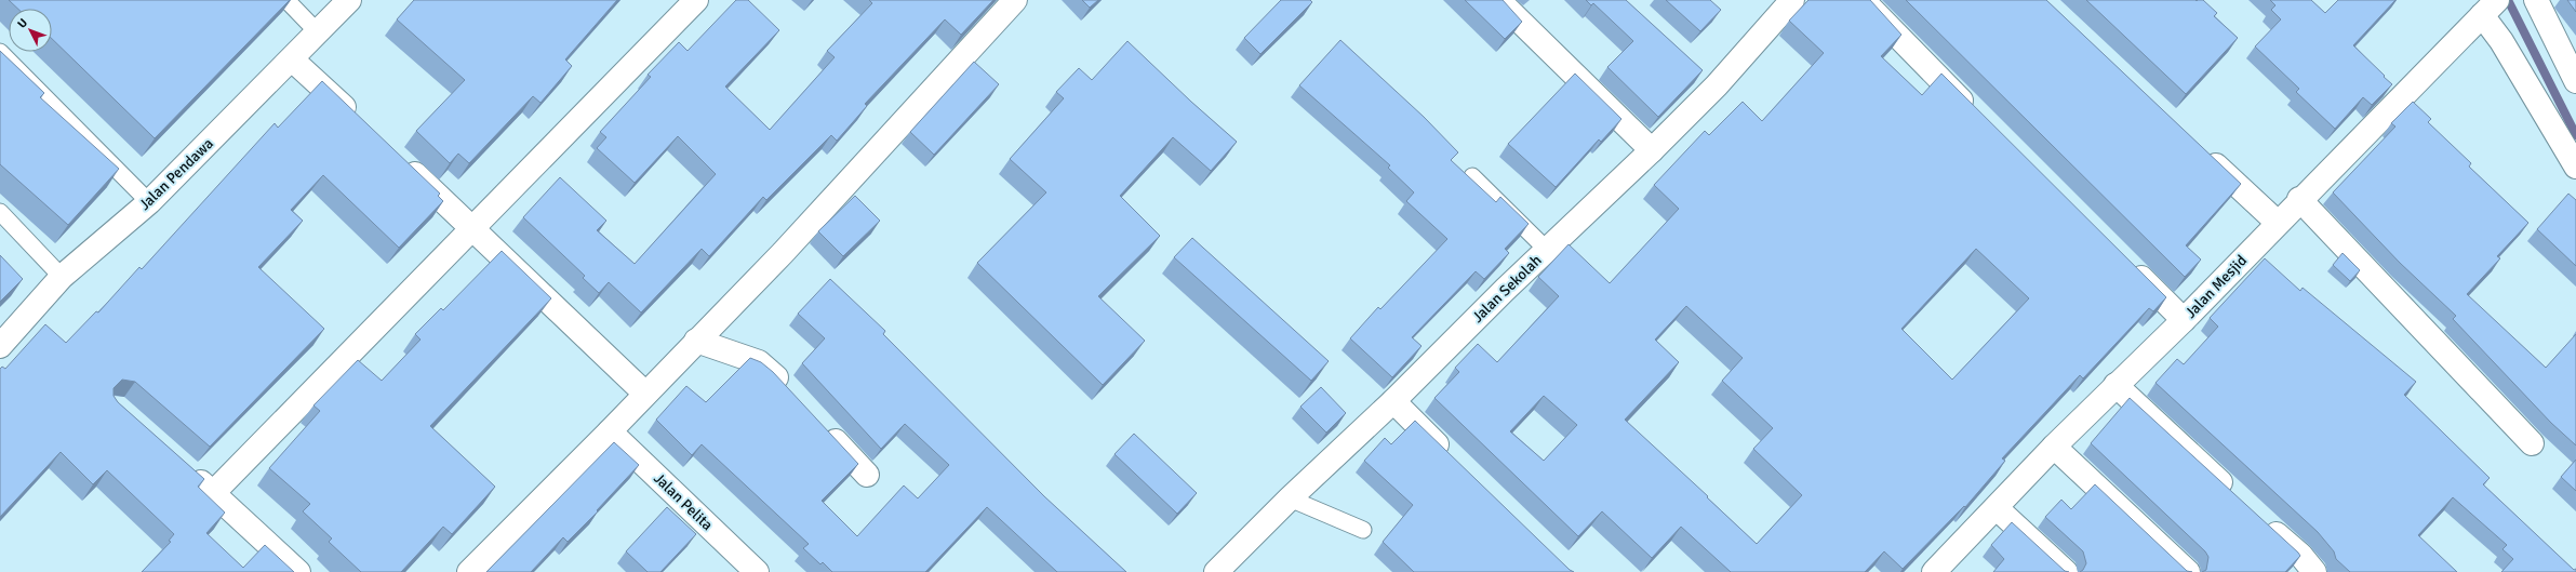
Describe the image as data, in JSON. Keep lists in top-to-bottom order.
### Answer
{
  "streets": {
    "street": [
      "Jalan Pendawa",
      "Jalan Mesjid",
      "Jalan Sekolah",
      "Jalan Pelita"
    ]
  },
  "north": "top left"
}
